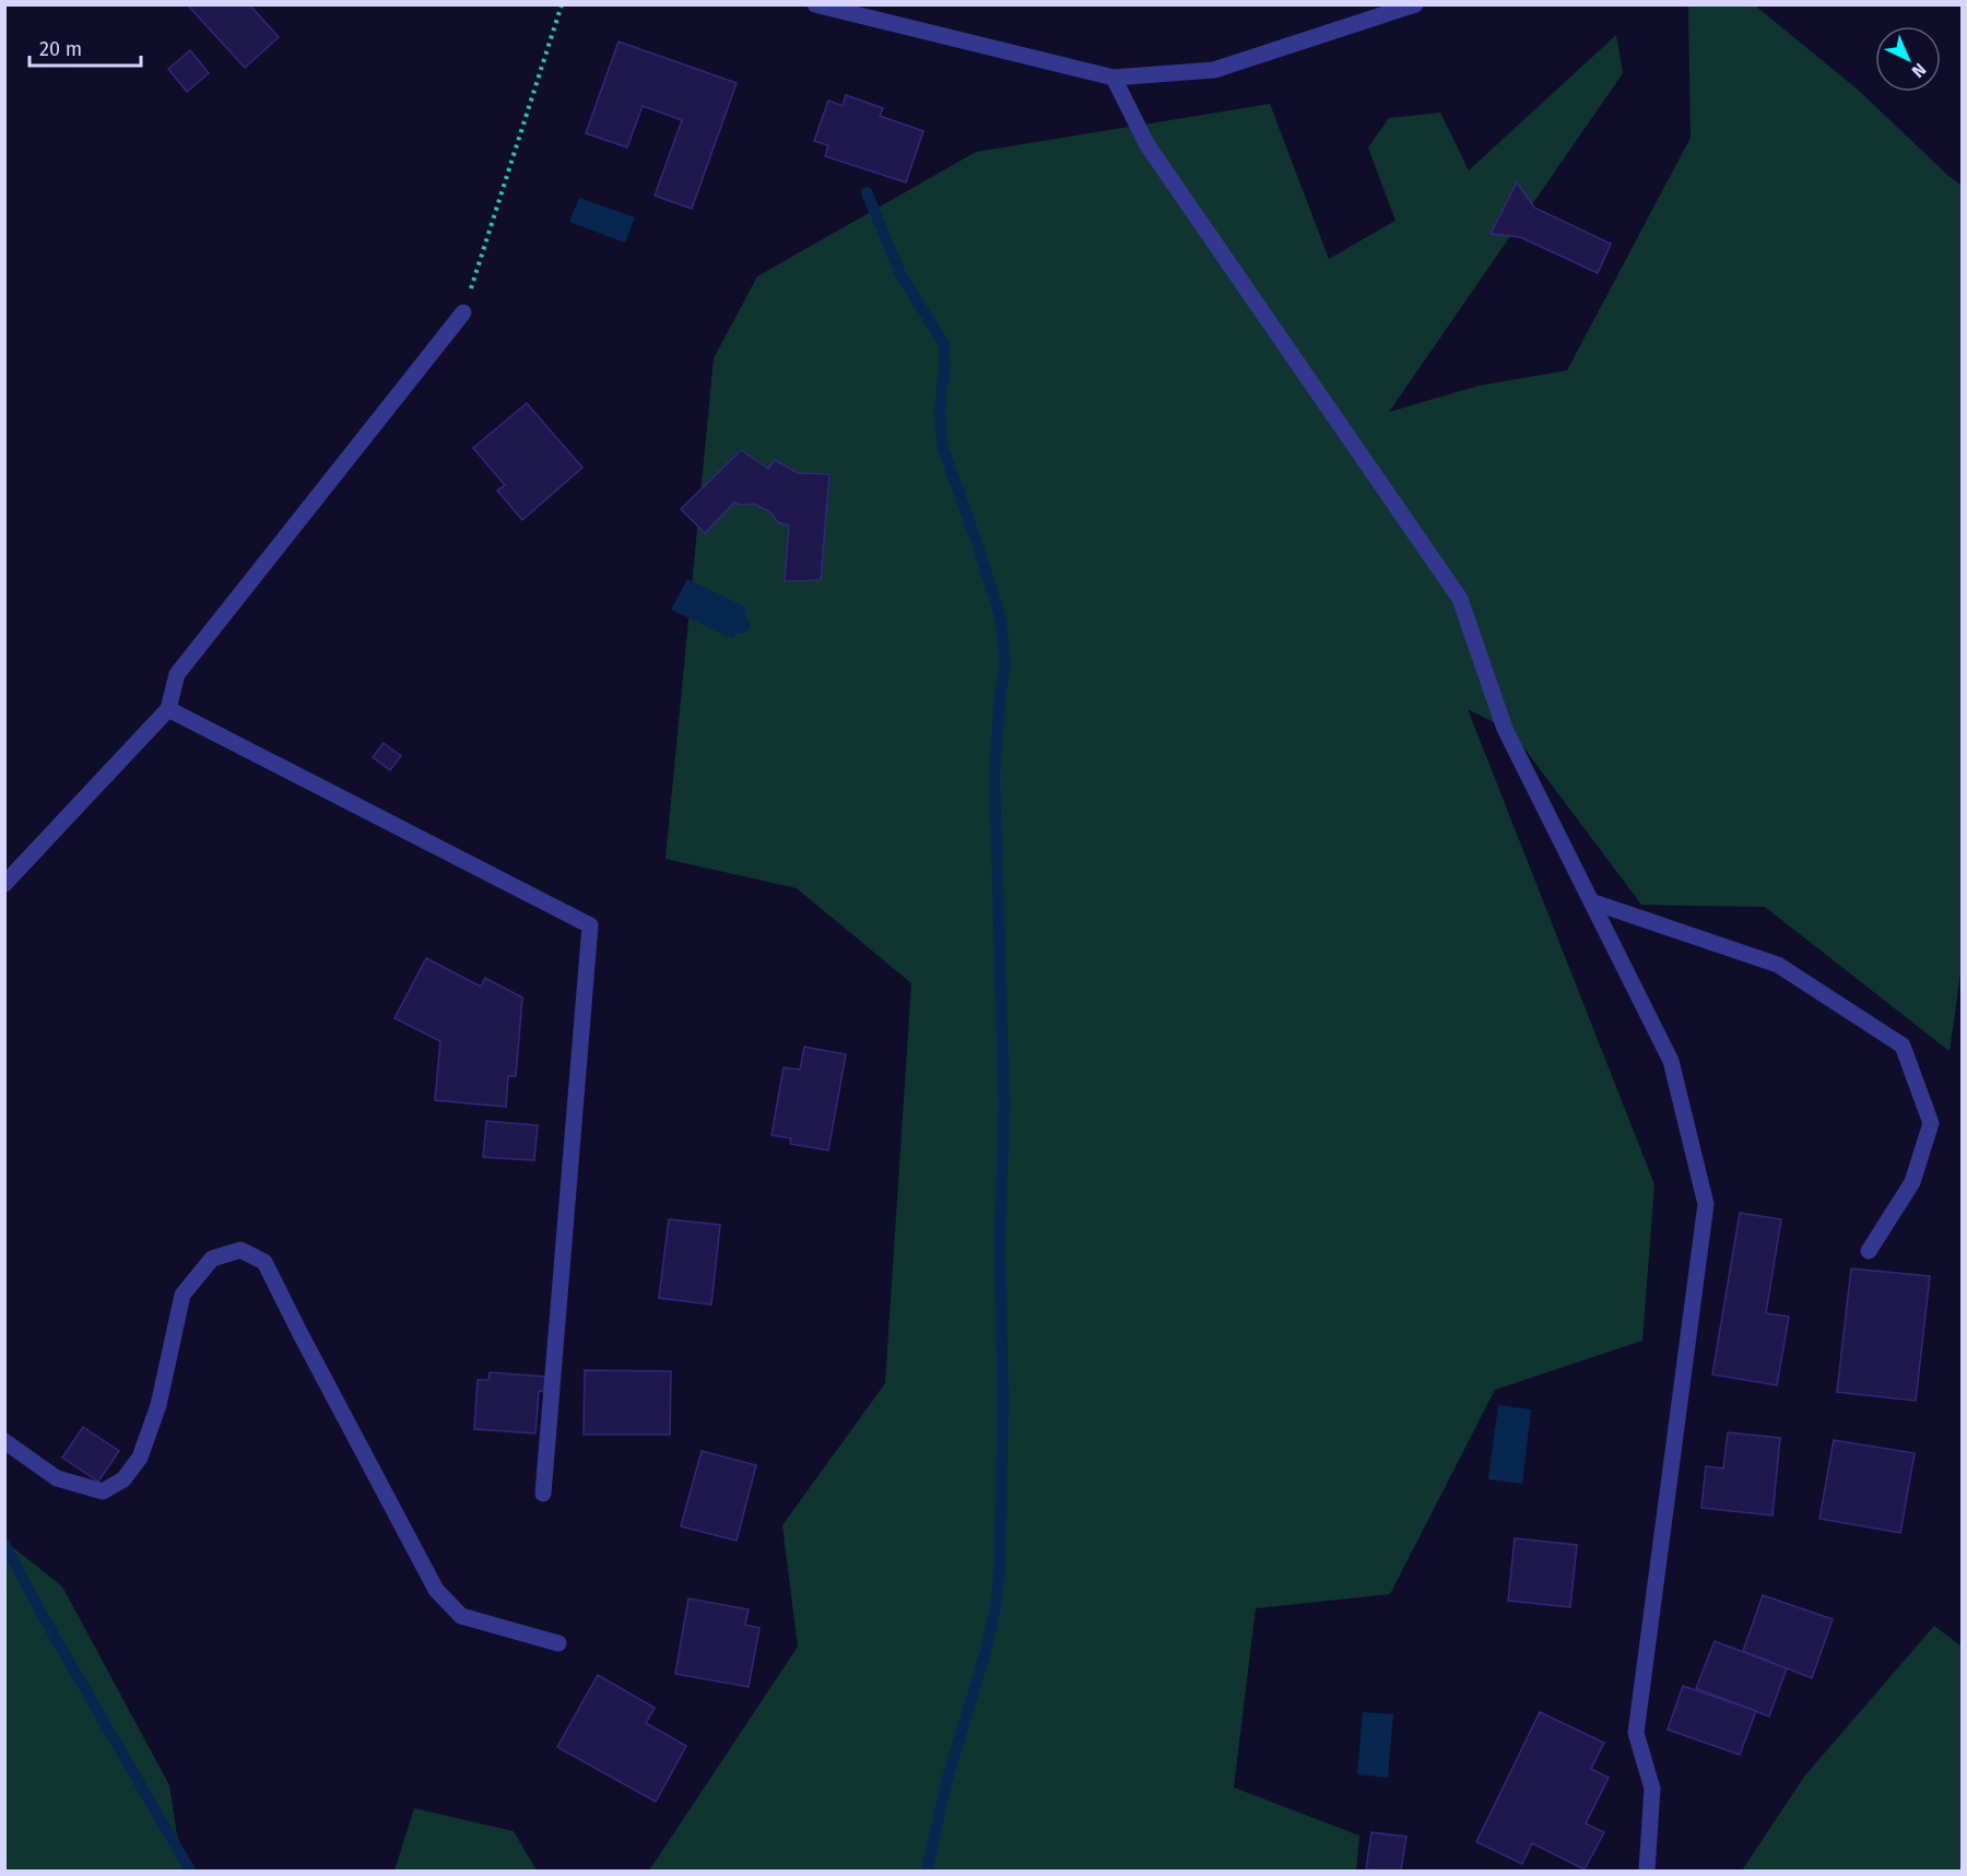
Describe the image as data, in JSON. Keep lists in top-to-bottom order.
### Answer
{
  "scale_bar": "20 m",
  "north": "bottom right"
}
